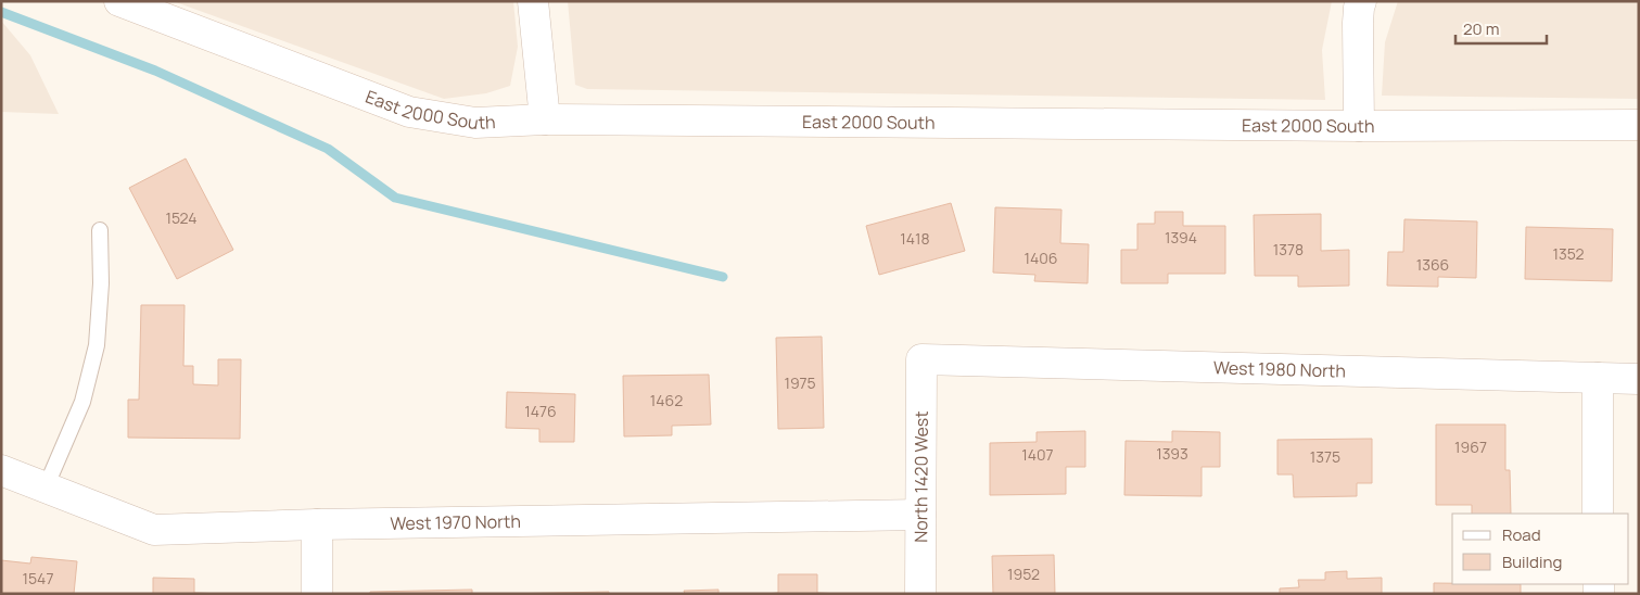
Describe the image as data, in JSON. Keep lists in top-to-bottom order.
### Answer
{
  "streets": {
    "street": [
      "East 2000 South",
      "West 1980 North",
      "North 1420 West",
      "West 1970 North"
    ]
  },
  "crossings": [
    ["West 1980 North", "North 1420 West"],
    ["North 1420 West", "West 1970 North"]
  ],
  "house_numbers": [
    "1524",
    "1394",
    "1418",
    "1378",
    "1352",
    "1406",
    "1366",
    "1975",
    "1462",
    "1476",
    "1967",
    "1393",
    "1407",
    "1375",
    "1952",
    "1547"
  ],
  "legend": ["Road", "Building"],
  "scale_bar": "20 m"
}
